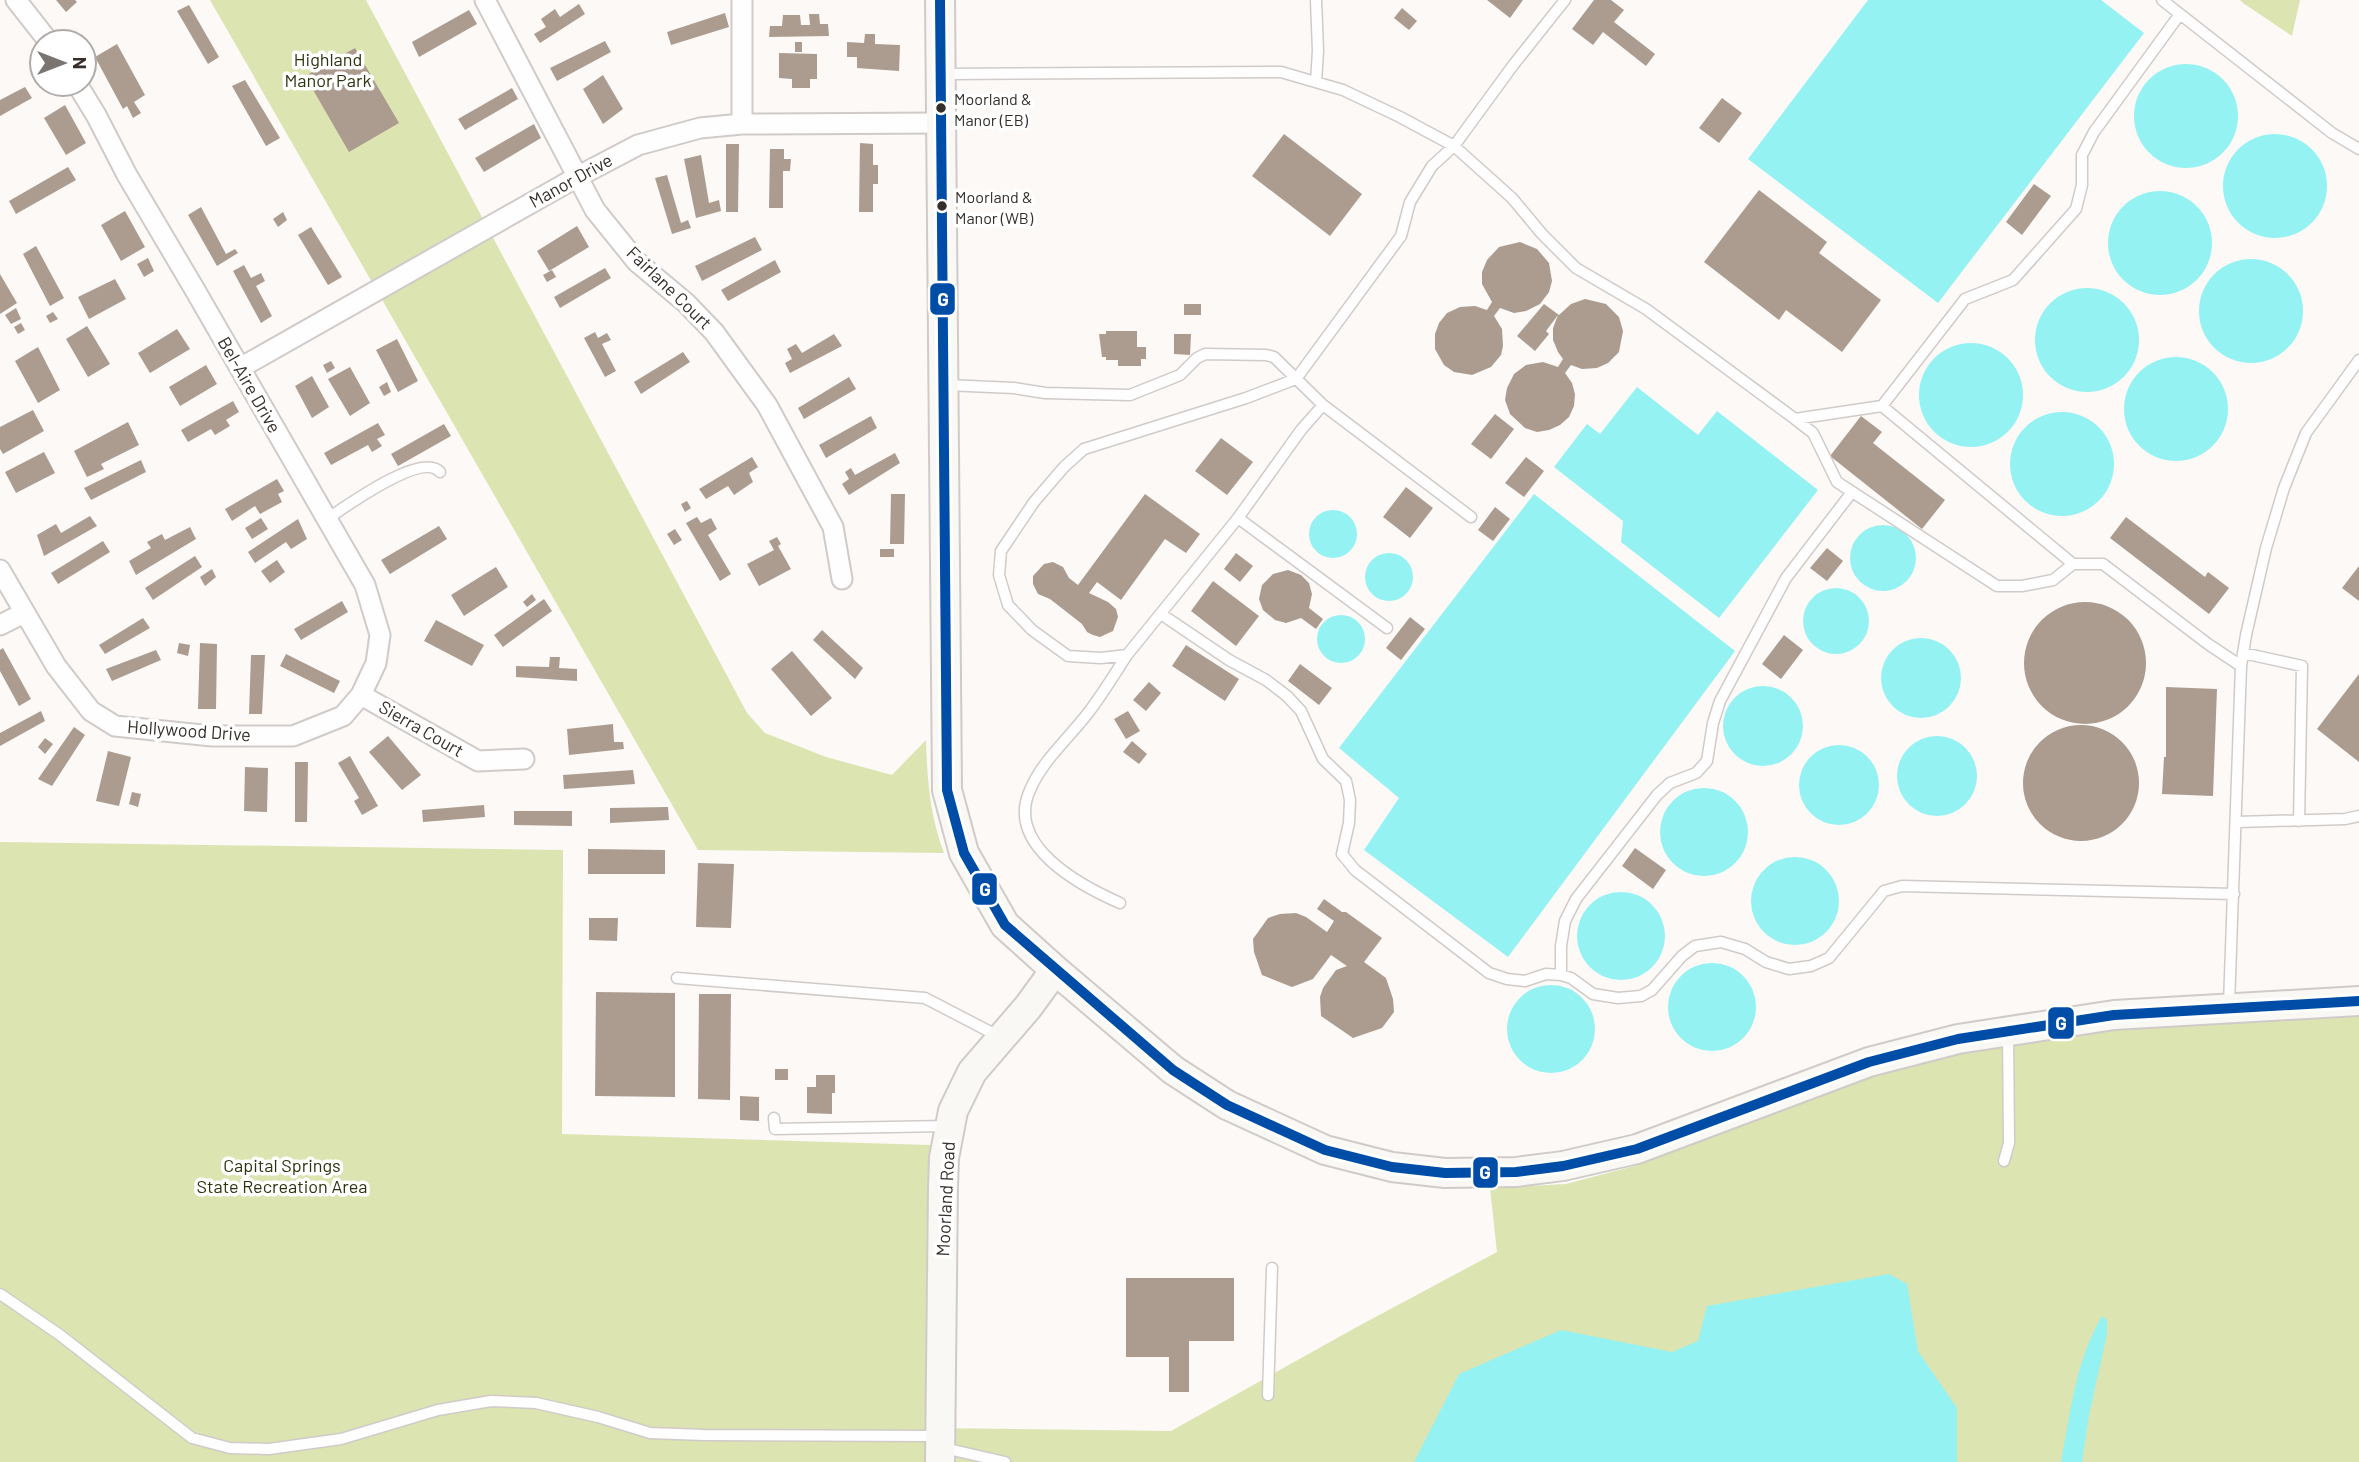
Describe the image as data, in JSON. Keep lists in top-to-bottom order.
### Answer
{
  "streets": {
    "street": [
      "Manor Drive",
      "Fairlane Court",
      "Bel-Aire Drive",
      "Sierra Court",
      "Hollywood Drive",
      "Moorland Road"
    ]
  },
  "crossings": [
    ["Manor Drive", "Fairlane Court"],
    ["Manor Drive", "Bel-Aire Drive"],
    ["Bel-Aire Drive", "Sierra Court"],
    ["Bel-Aire Drive", "Hollywood Drive"],
    ["Sierra Court", "Hollywood Drive"]
  ],
  "parks": ["Highland Manor Park", "Capital Springs State Recreation Area"],
  "places": ["Moorland & Manor (EB)", "Moorland & Manor (WB)"],
  "lines": ["transit line G"],
  "north": "right"
}
